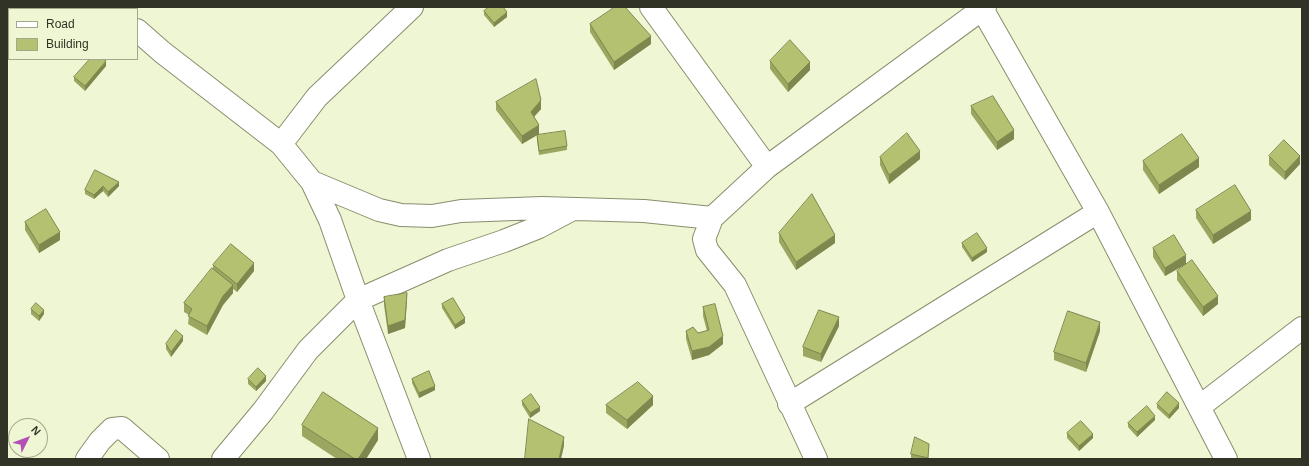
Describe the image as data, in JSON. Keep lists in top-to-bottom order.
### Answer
{
  "legend": ["Road", "Building"],
  "north": "top right"
}
